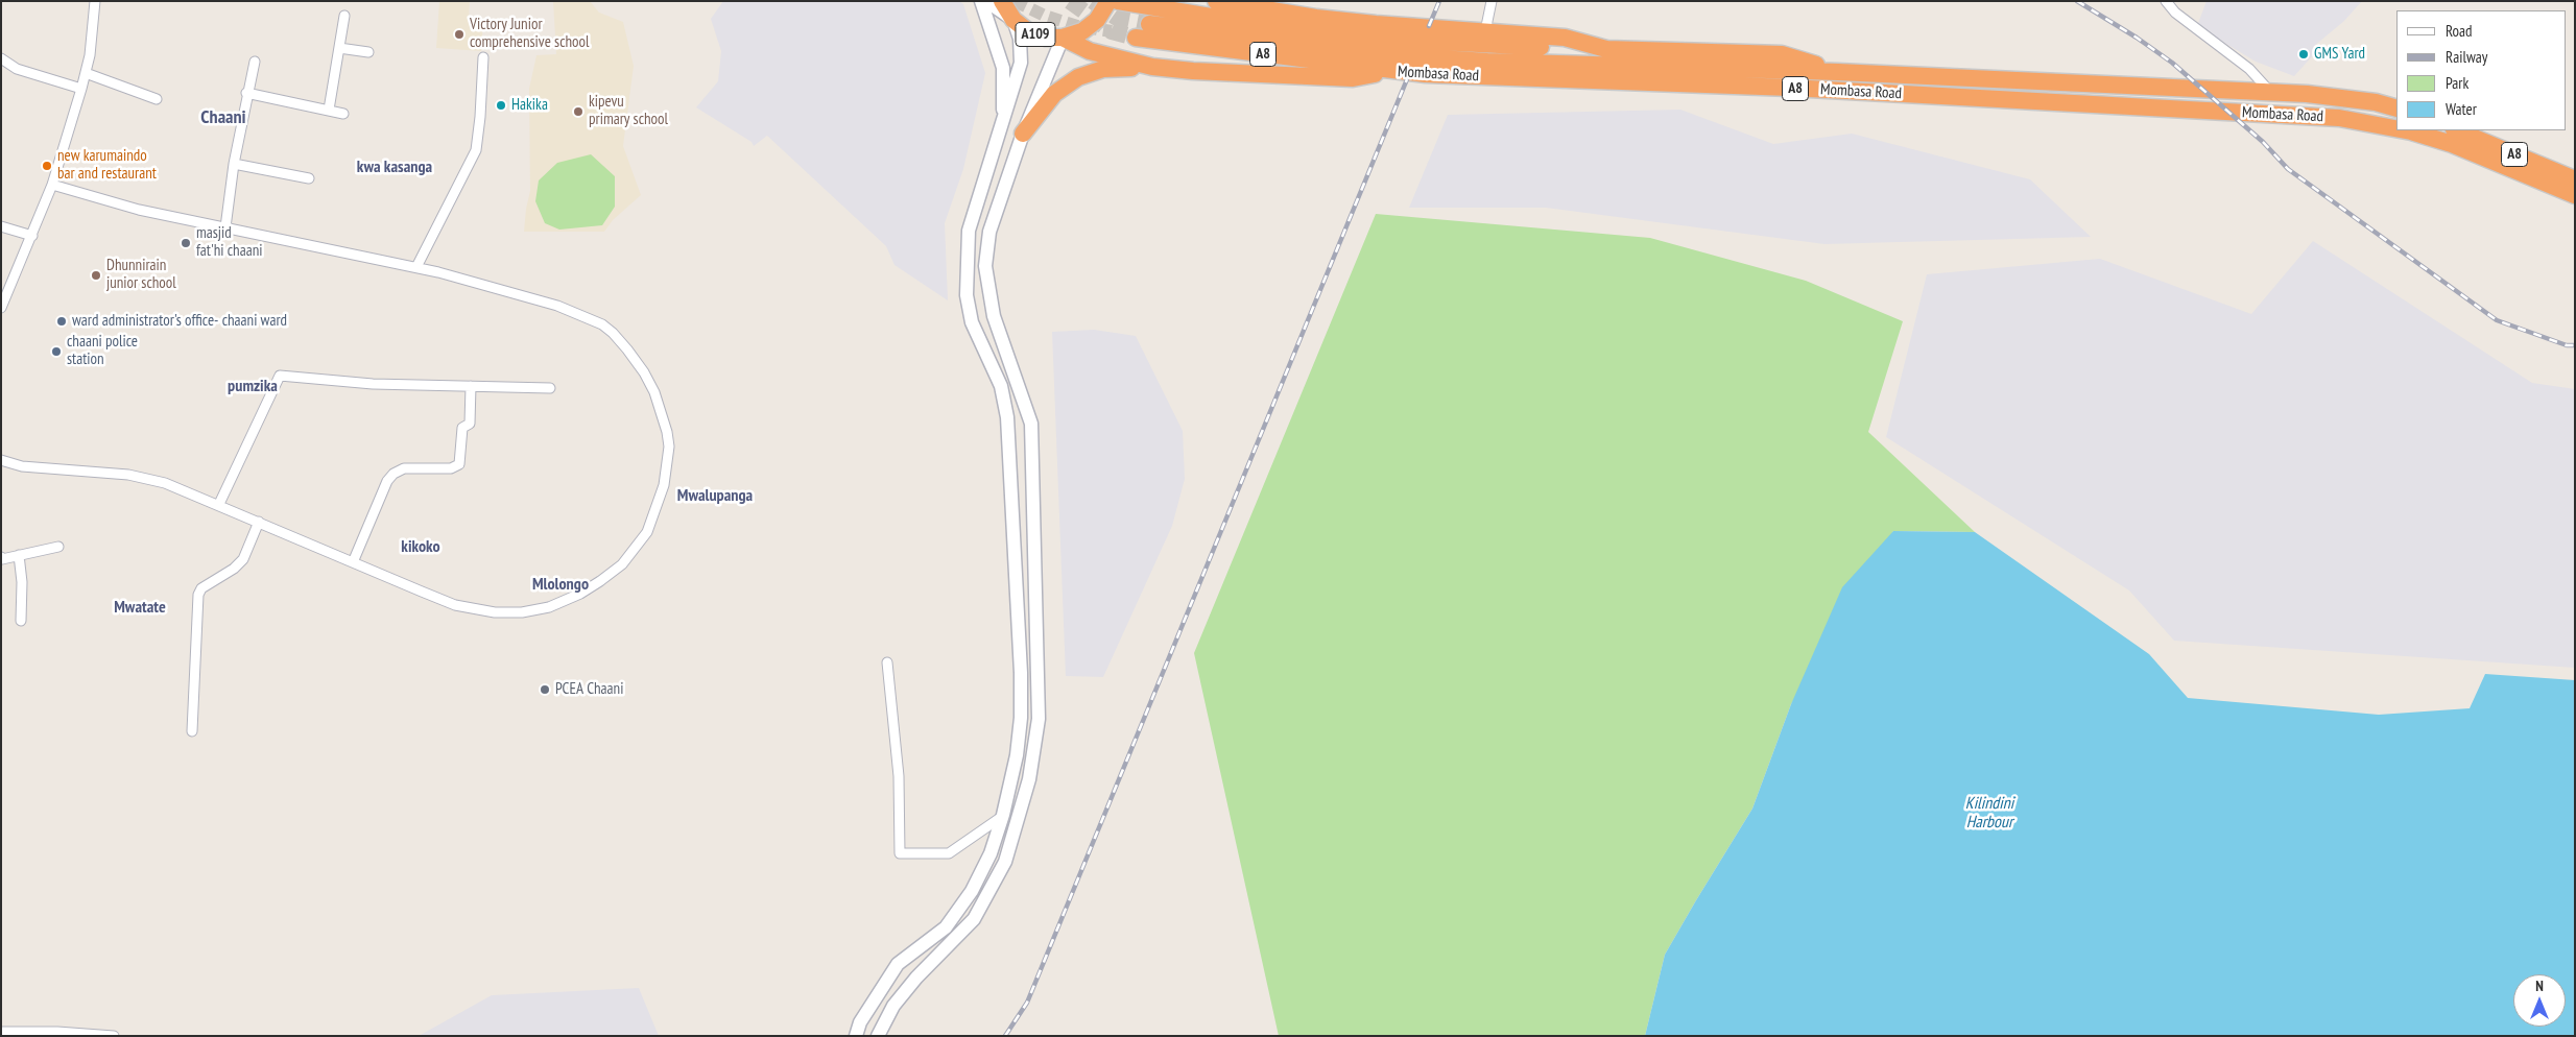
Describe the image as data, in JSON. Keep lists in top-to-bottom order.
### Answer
{
  "streets": {
    "highway": ["A109", "A8", "Mombasa Road"]
  },
  "districts": [
    "Chaani",
    "kwa kasanga",
    "pumzika",
    "Mwalupanga",
    "kikoko",
    "Mlolongo",
    "Mwatate"
  ],
  "water": ["Kilindini Harbour"],
  "places": [
    "Victory Junior comprehensive school",
    "GMS Yard",
    "Hakika",
    "kipevu primary school",
    "new karumaindo bar and restaurant",
    "masjid fat'hi chaani",
    "Dhunnirain junior school",
    "ward administrator's office- chaani ward",
    "chaani police station",
    "PCEA Chaani"
  ],
  "legend": [
    "Road",
    "Railway",
    "Park",
    "Water"
  ],
  "north": "top"
}
